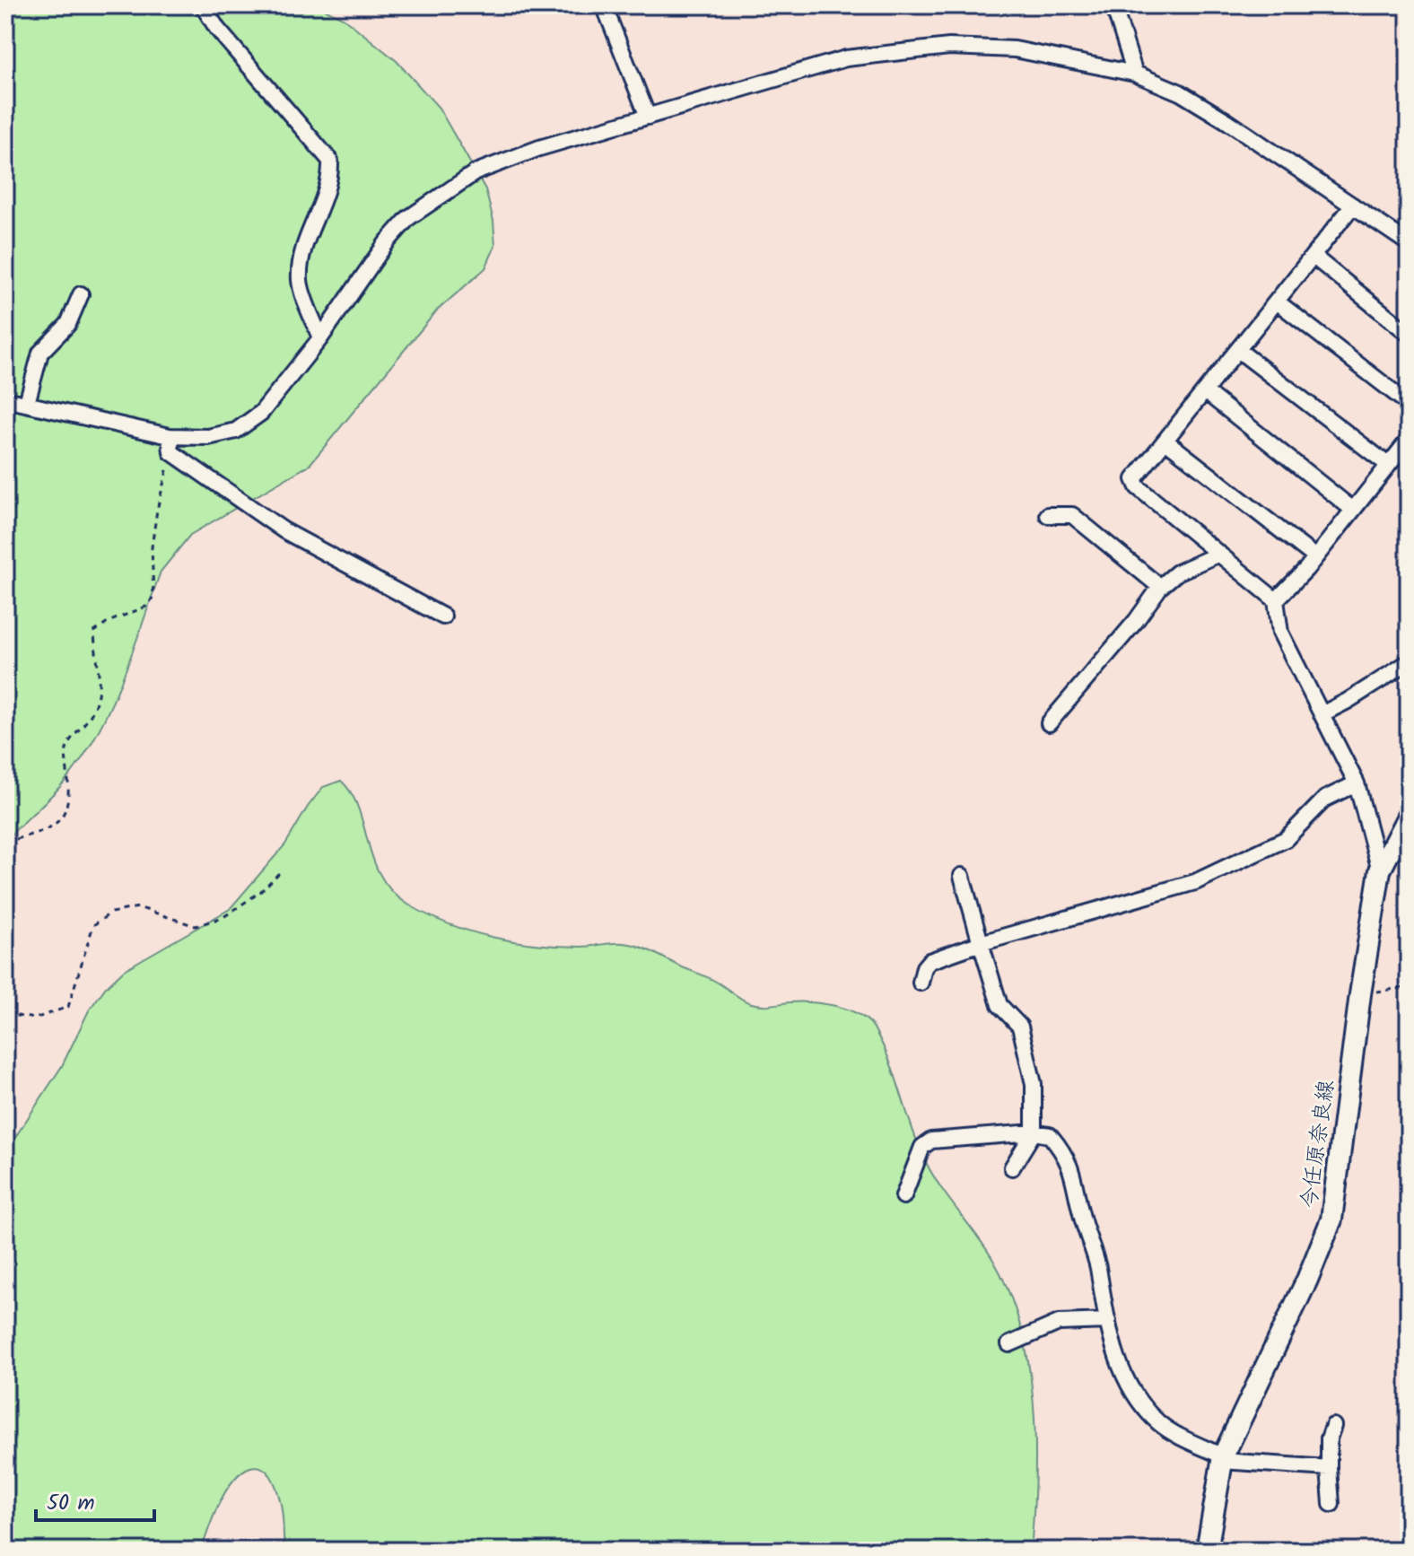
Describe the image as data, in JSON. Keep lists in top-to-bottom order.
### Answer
{
  "streets": {
    "main road": ["今任原奈良線"]
  },
  "scale_bar": "50 m"
}
